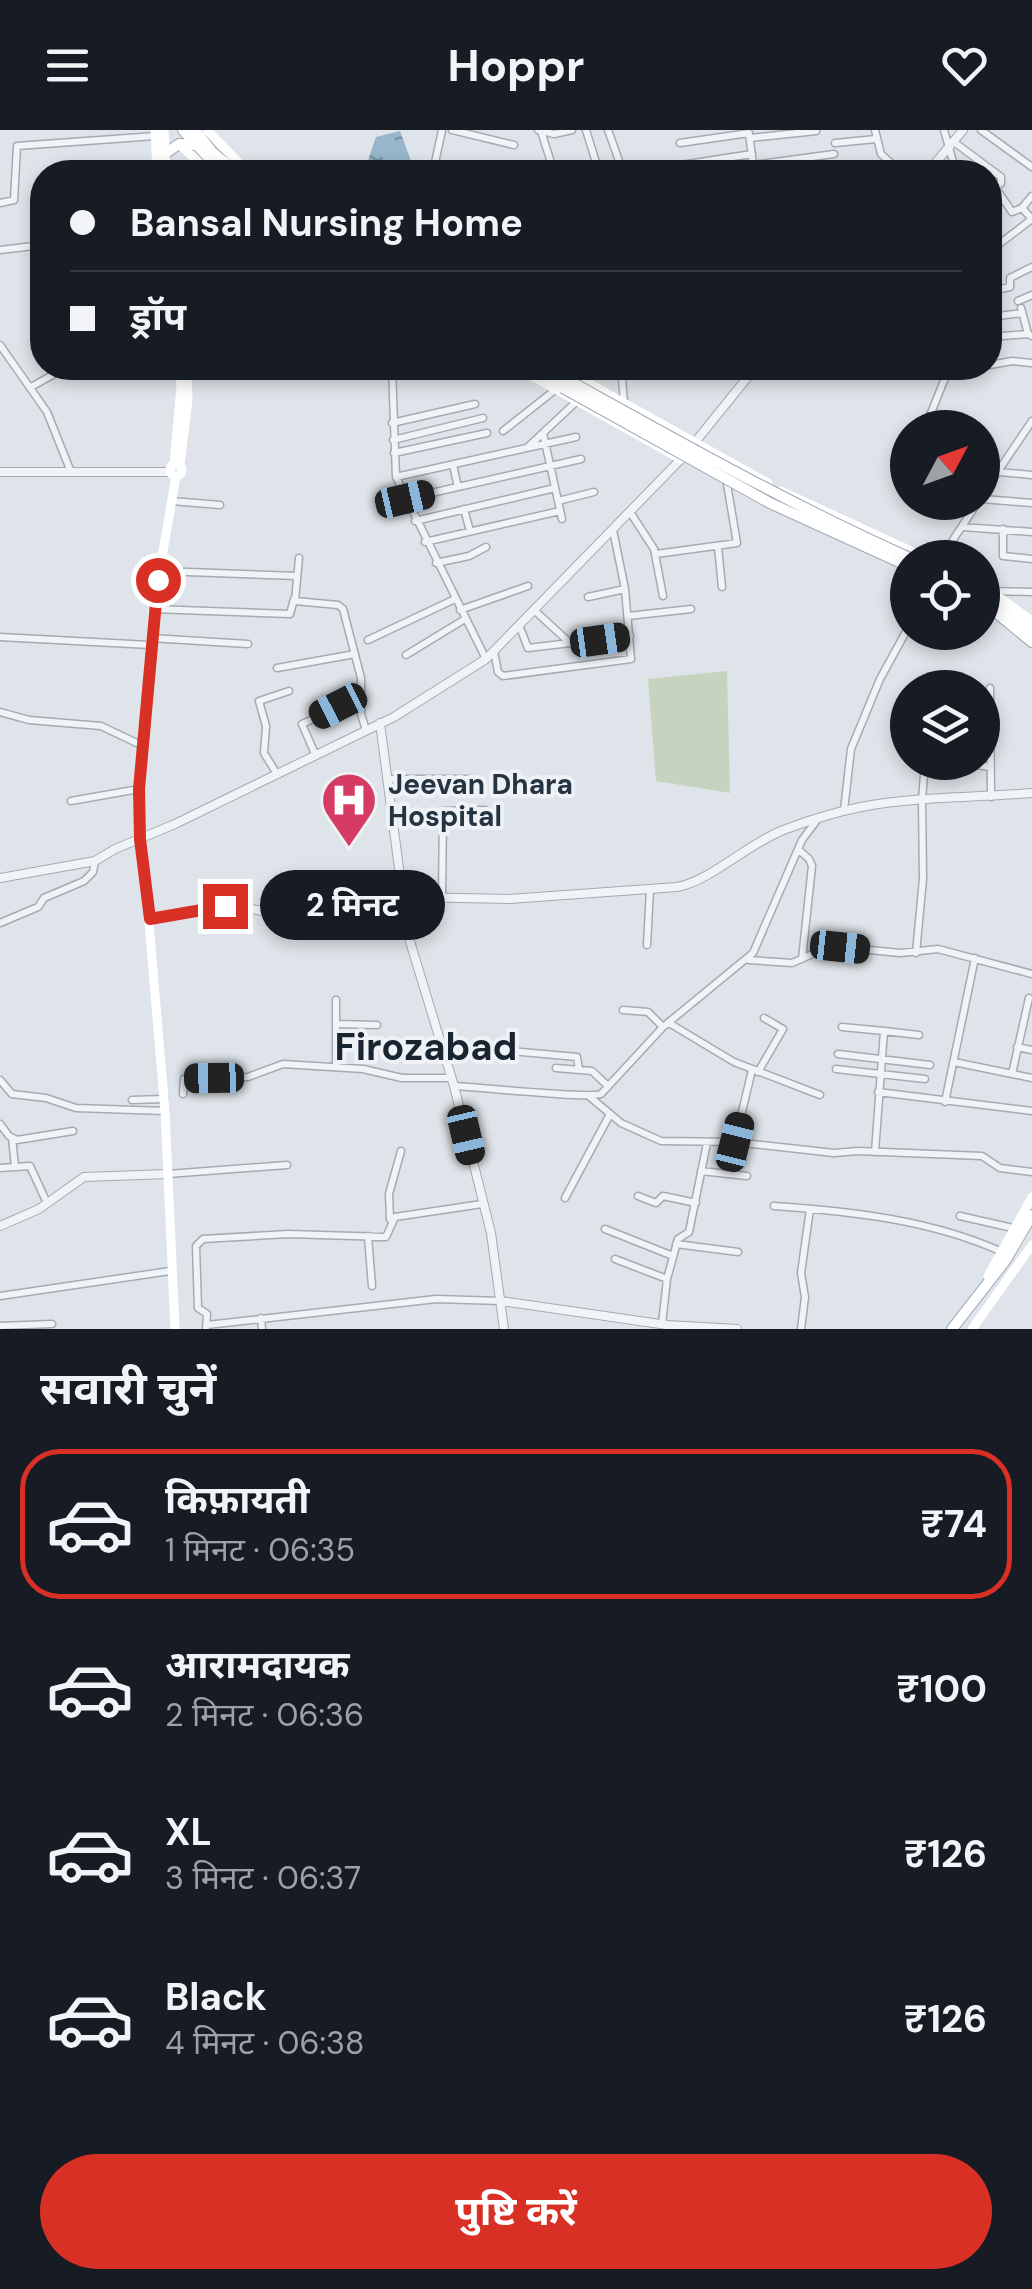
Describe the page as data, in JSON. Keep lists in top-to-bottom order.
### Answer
{
  "districts": ["Firozabad"],
  "places": {
    "hospital": ["Jeevan Dhara Hospital"]
  },
  "north": "top right",
  "page": {
    "header": "Hoppr",
    "banner": ["Bansal Nursing Home", "ड्रॉप"],
    "bubble": "2 मिनट",
    "heading": "सवारी चुनें",
    "list": [
      {
        "name": "किफ़ायती",
        "note": "1 मिनट · 06:35",
        "value": "₹74"
      },
      {
        "name": "आरामदायक",
        "note": "2 मिनट · 06:36",
        "value": "₹100"
      },
      {
        "name": "XL",
        "note": "3 मिनट · 06:37",
        "value": "₹126"
      },
      {
        "name": "Black",
        "note": "4 मिनट · 06:38",
        "value": "₹126"
      }
    ],
    "buttons": "पुष्टि करें"
  }
}
